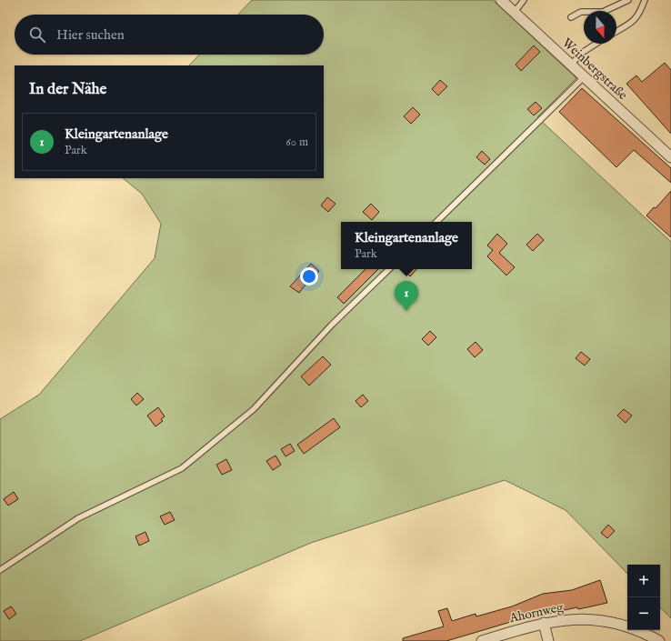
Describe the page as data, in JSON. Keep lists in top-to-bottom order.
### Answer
{
  "streets": {
    "street": ["Weinbergstraße", "Ahornweg"]
  },
  "north": "bottom",
  "page": {
    "search": "Hier suchen",
    "heading": "In der Nähe",
    "list": [
      {
        "mark": "1",
        "name": "Kleingartenanlage",
        "note": "Park",
        "value": "60 m"
      }
    ],
    "popup": ["Kleingartenanlage", "Park"],
    "pins": "1",
    "map_buttons": ["+", "−"]
  }
}
